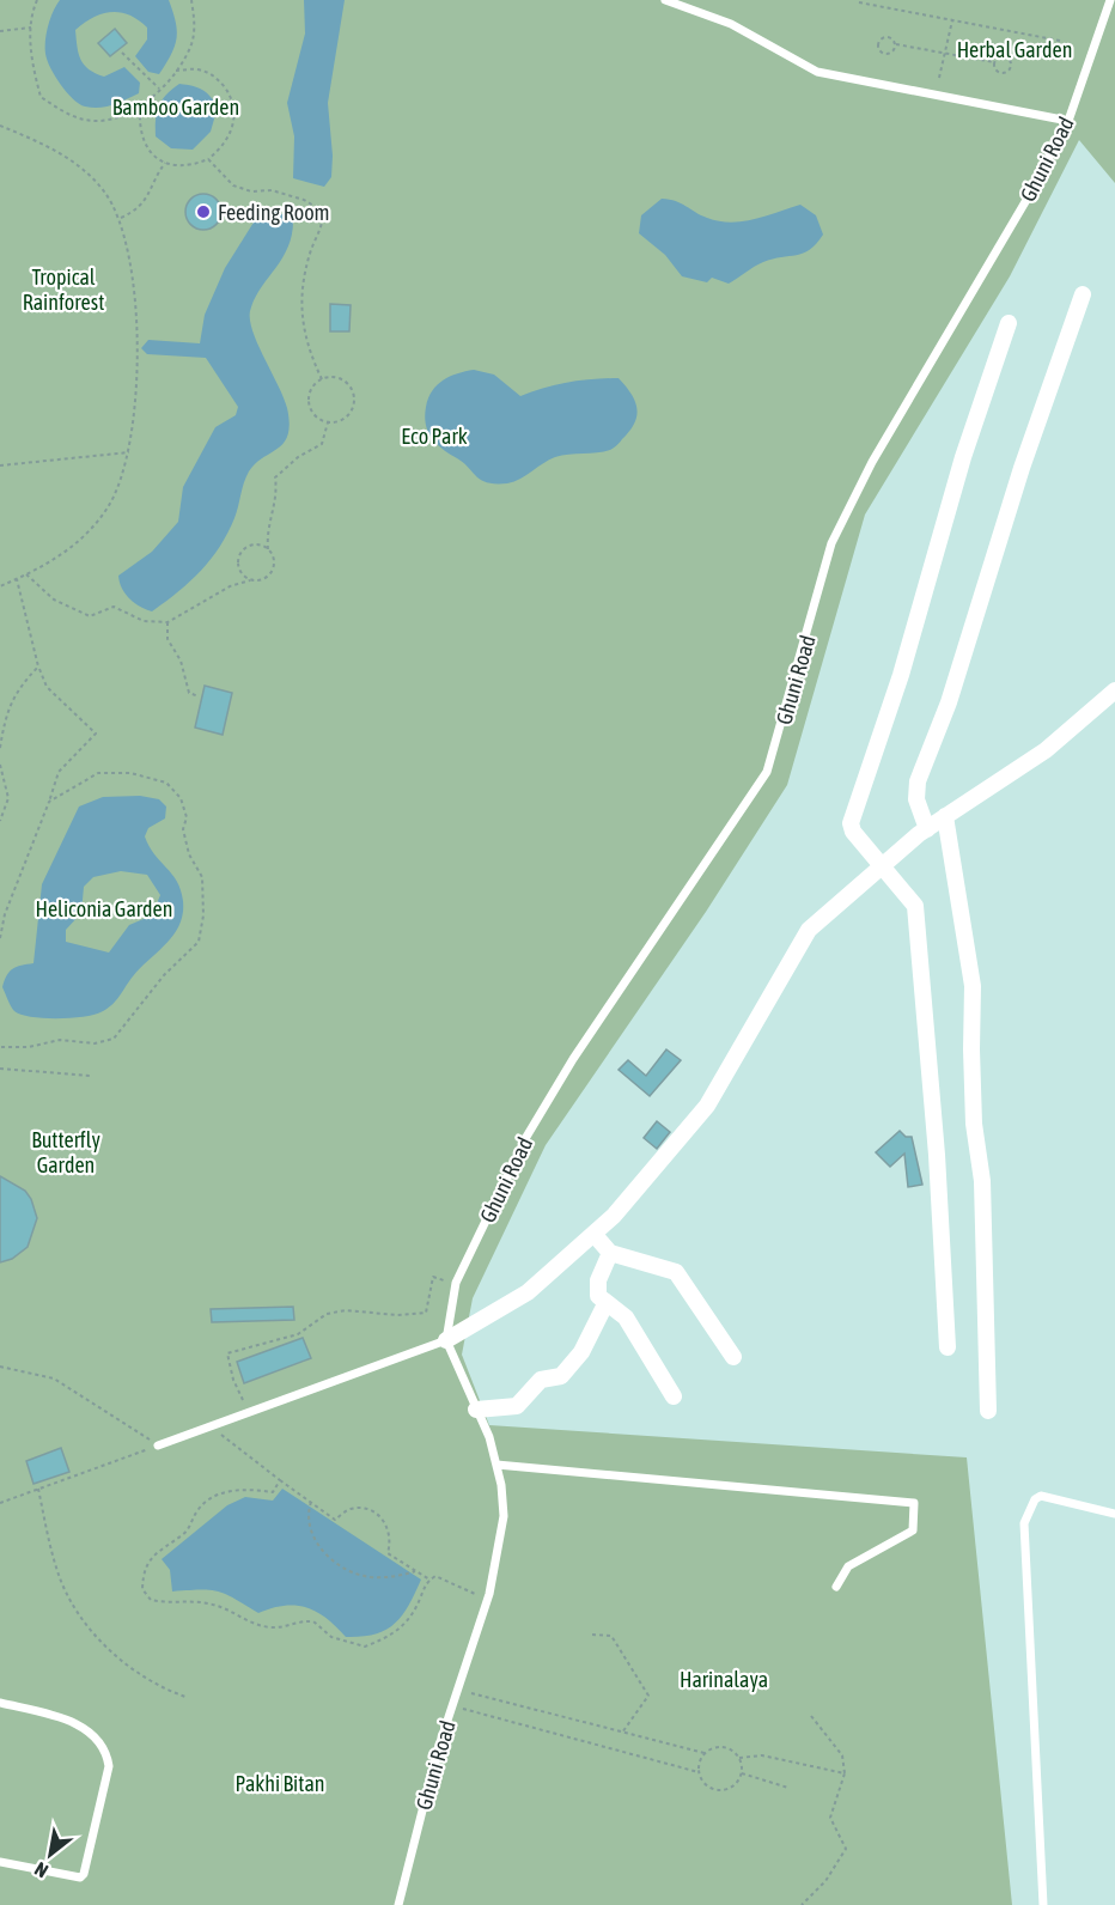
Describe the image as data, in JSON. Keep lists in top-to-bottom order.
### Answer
{
  "streets": {
    "lane": ["Ghuni Road"]
  },
  "parks": [
    "Herbal Garden",
    "Bamboo Garden",
    "Tropical Rainforest",
    "Eco Park",
    "Heliconia Garden",
    "Butterfly Garden",
    "Harinalaya",
    "Pakhi Bitan"
  ],
  "places": ["Feeding Room"],
  "north": "bottom left"
}
